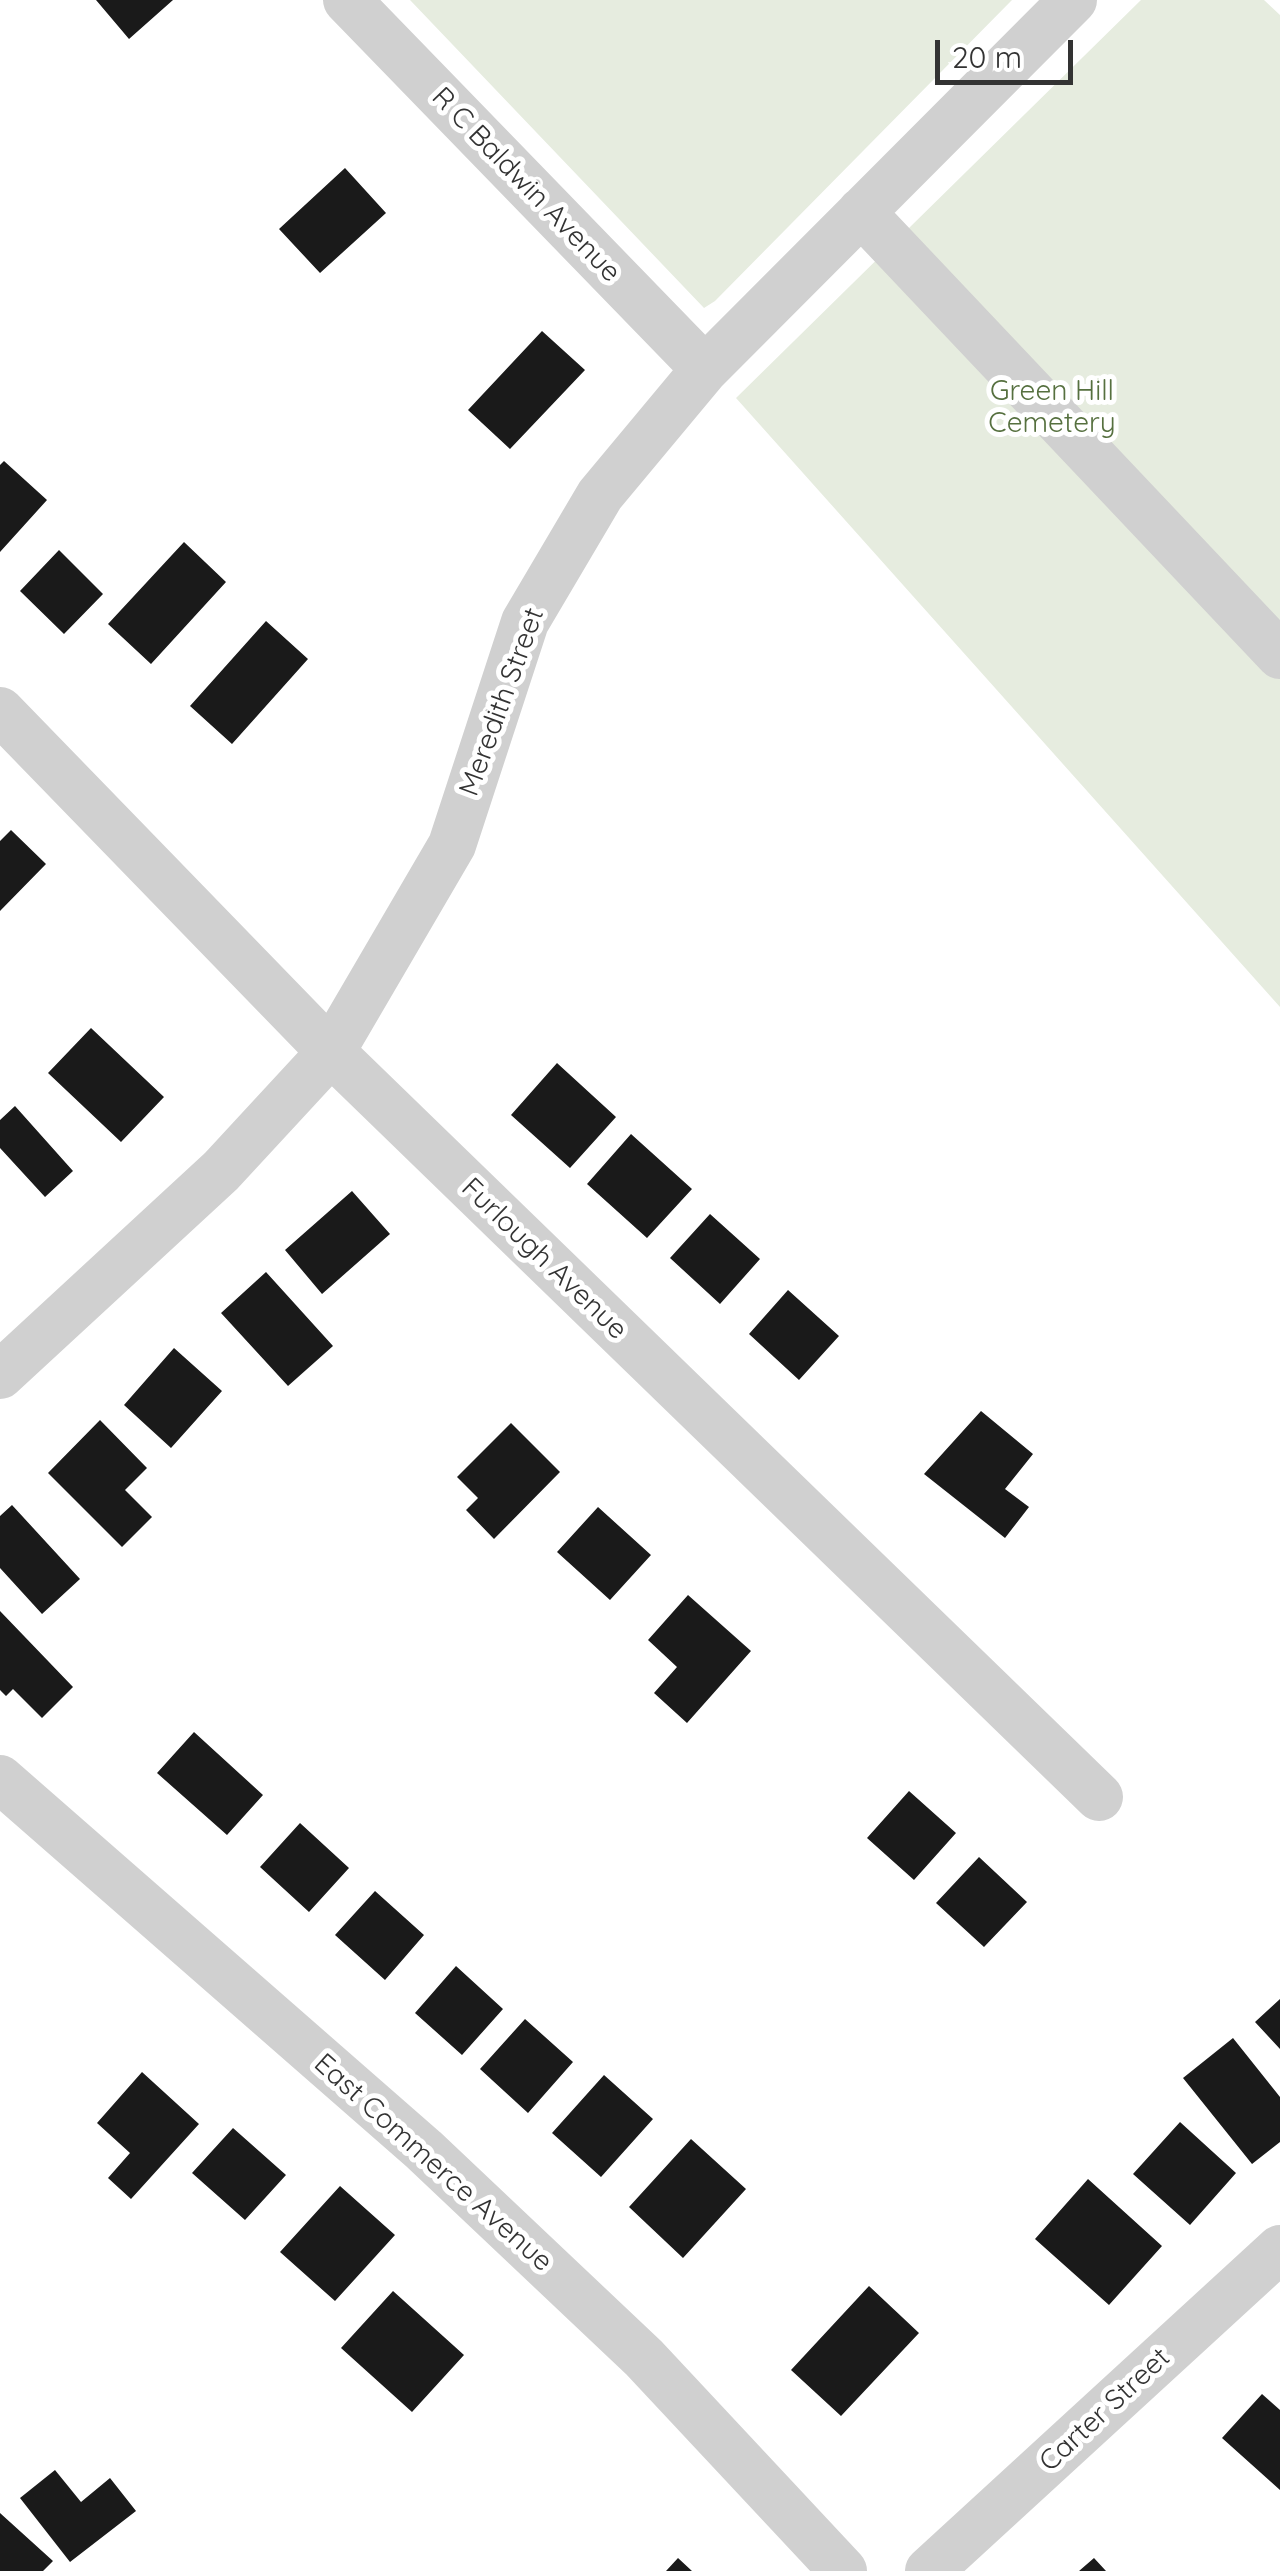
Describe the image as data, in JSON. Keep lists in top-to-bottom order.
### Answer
{
  "streets": {
    "street": [
      "R C Baldwin Avenue",
      "Meredith Street",
      "Furlough Avenue",
      "East Commerce Avenue",
      "Carter Street"
    ]
  },
  "crossings": [
    ["R C Baldwin Avenue", "Meredith Street"],
    ["Meredith Street", "Furlough Avenue"]
  ],
  "parks": ["Green Hill Cemetery"],
  "scale_bar": "20 m"
}
